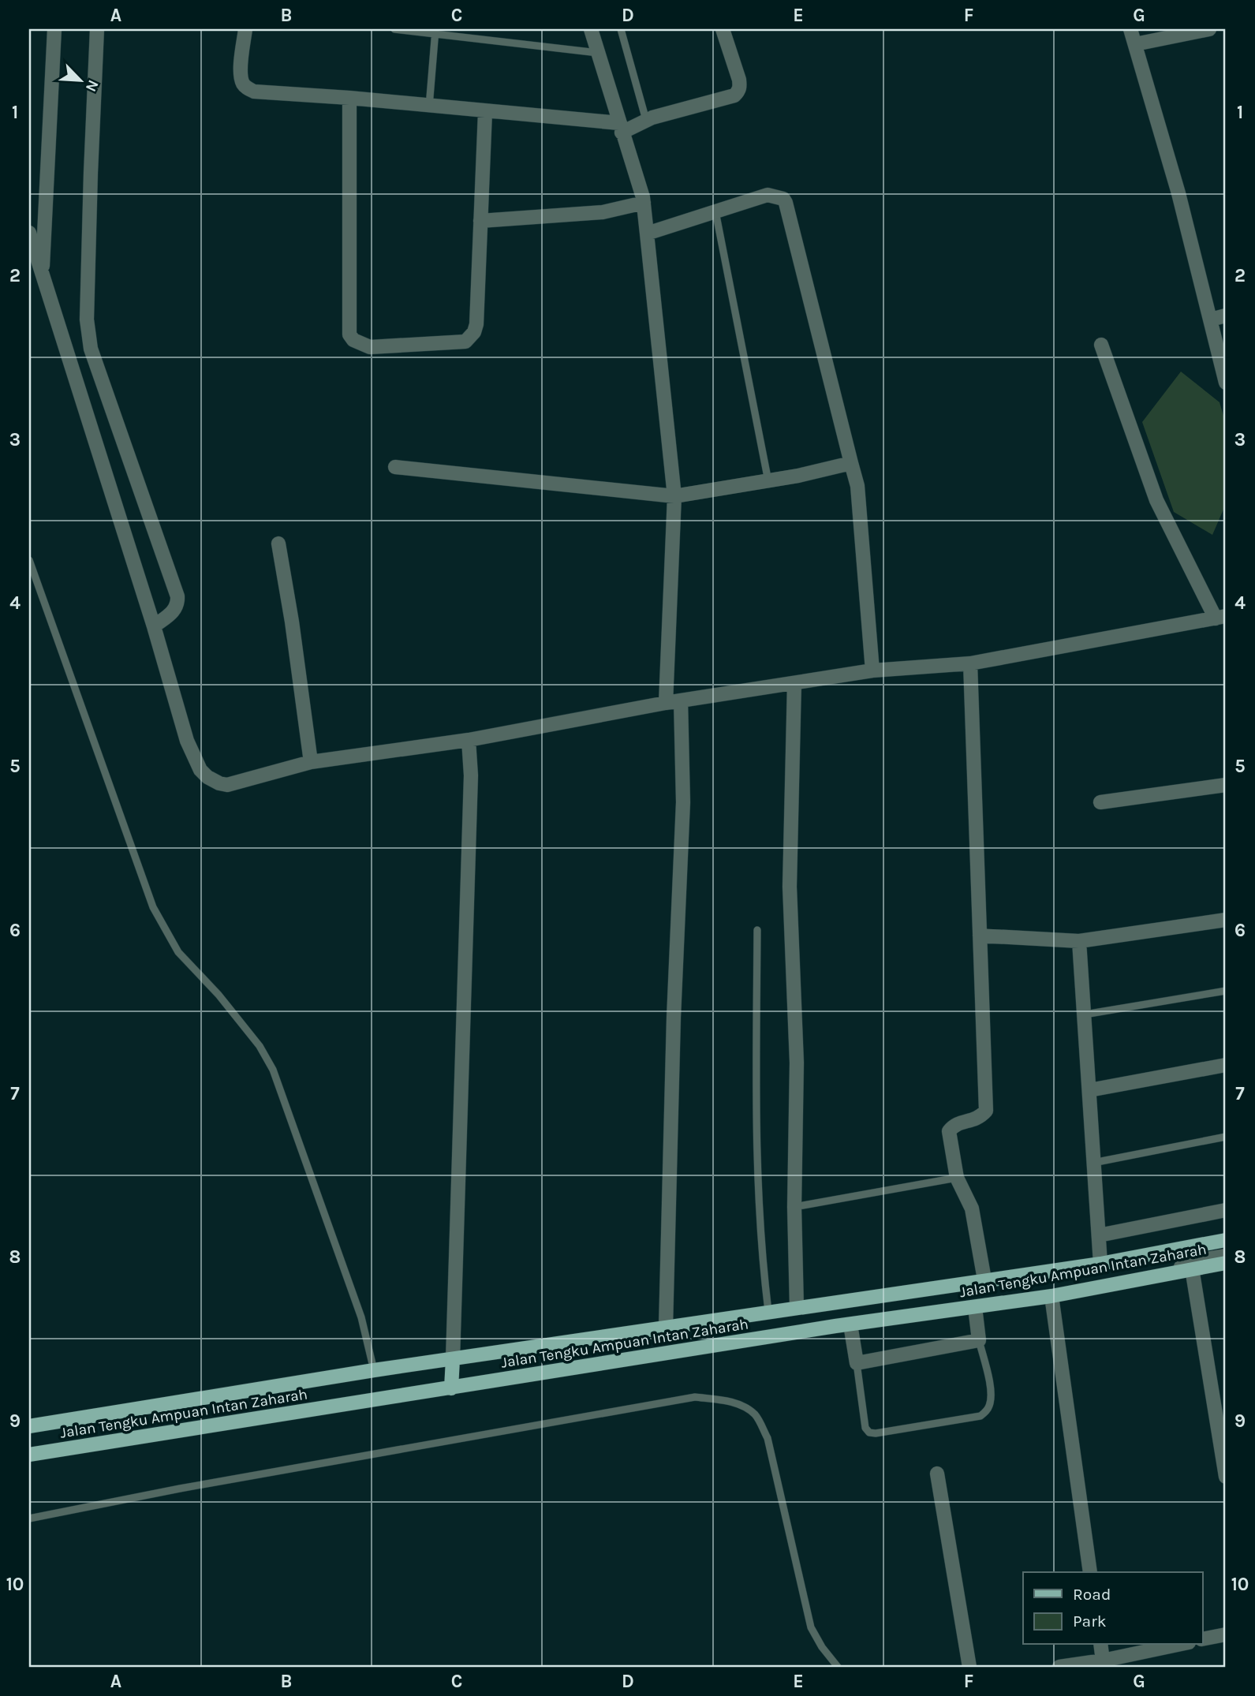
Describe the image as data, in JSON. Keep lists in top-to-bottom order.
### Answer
{
  "streets": {
    "main road": ["Jalan Tengku Ampuan Intan Zaharah"]
  },
  "legend": ["Road", "Park"],
  "north": "bottom right",
  "grid": {
    "columns": [
      "A",
      "B",
      "C",
      "D",
      "E",
      "F",
      "G"
    ],
    "rows": [
      "1",
      "2",
      "3",
      "4",
      "5",
      "6",
      "7",
      "8",
      "9",
      "10"
    ]
  }
}
